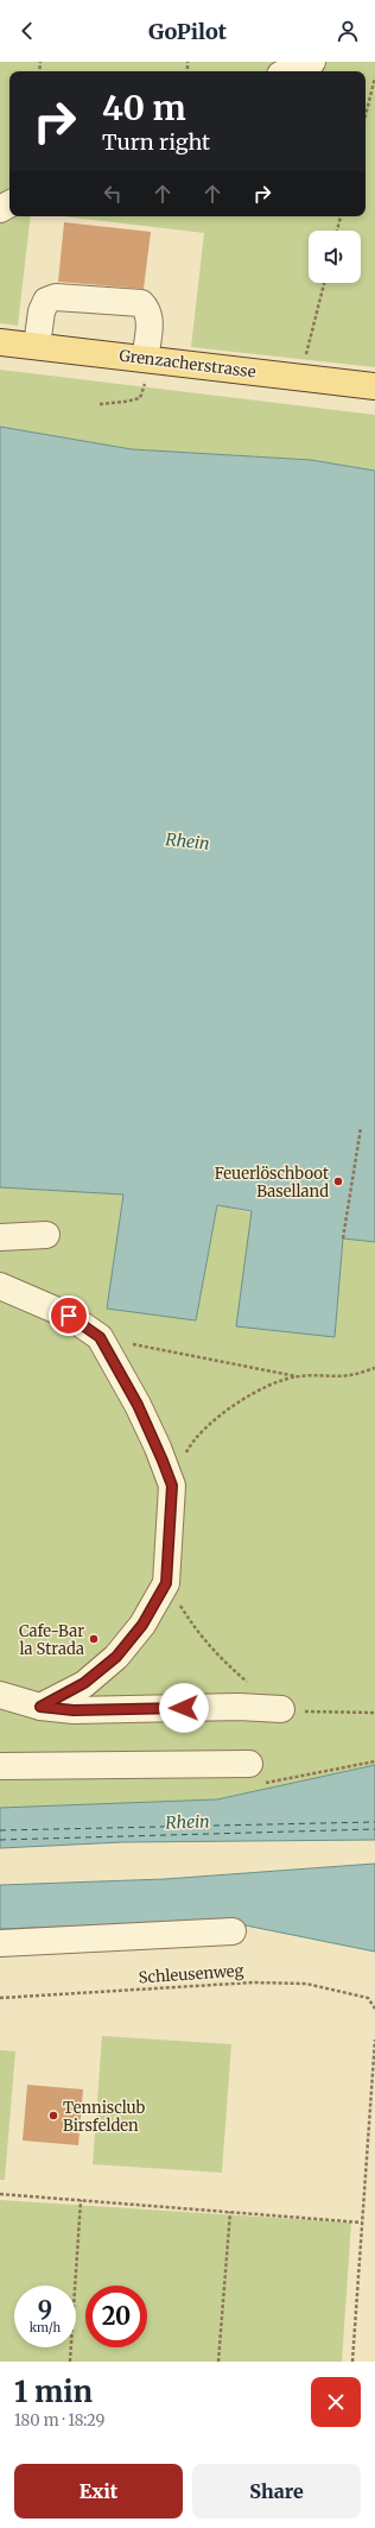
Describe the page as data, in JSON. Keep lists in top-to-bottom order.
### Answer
{
  "streets": {
    "main road": ["Grenzacherstrasse"],
    "path": ["Schleusenweg"]
  },
  "water": ["Rhein"],
  "places": ["Feuerlöschboot Baselland", "Cafe-Bar la Strada", "Tennisclub Birsfelden"],
  "page": {
    "header": "GoPilot",
    "turn": ["40 m", "Turn right"],
    "speed": "9 km/h",
    "limit": "20",
    "heading": ["1 min", "180 m · 18:29"],
    "buttons": ["Exit", "Share"]
  }
}
